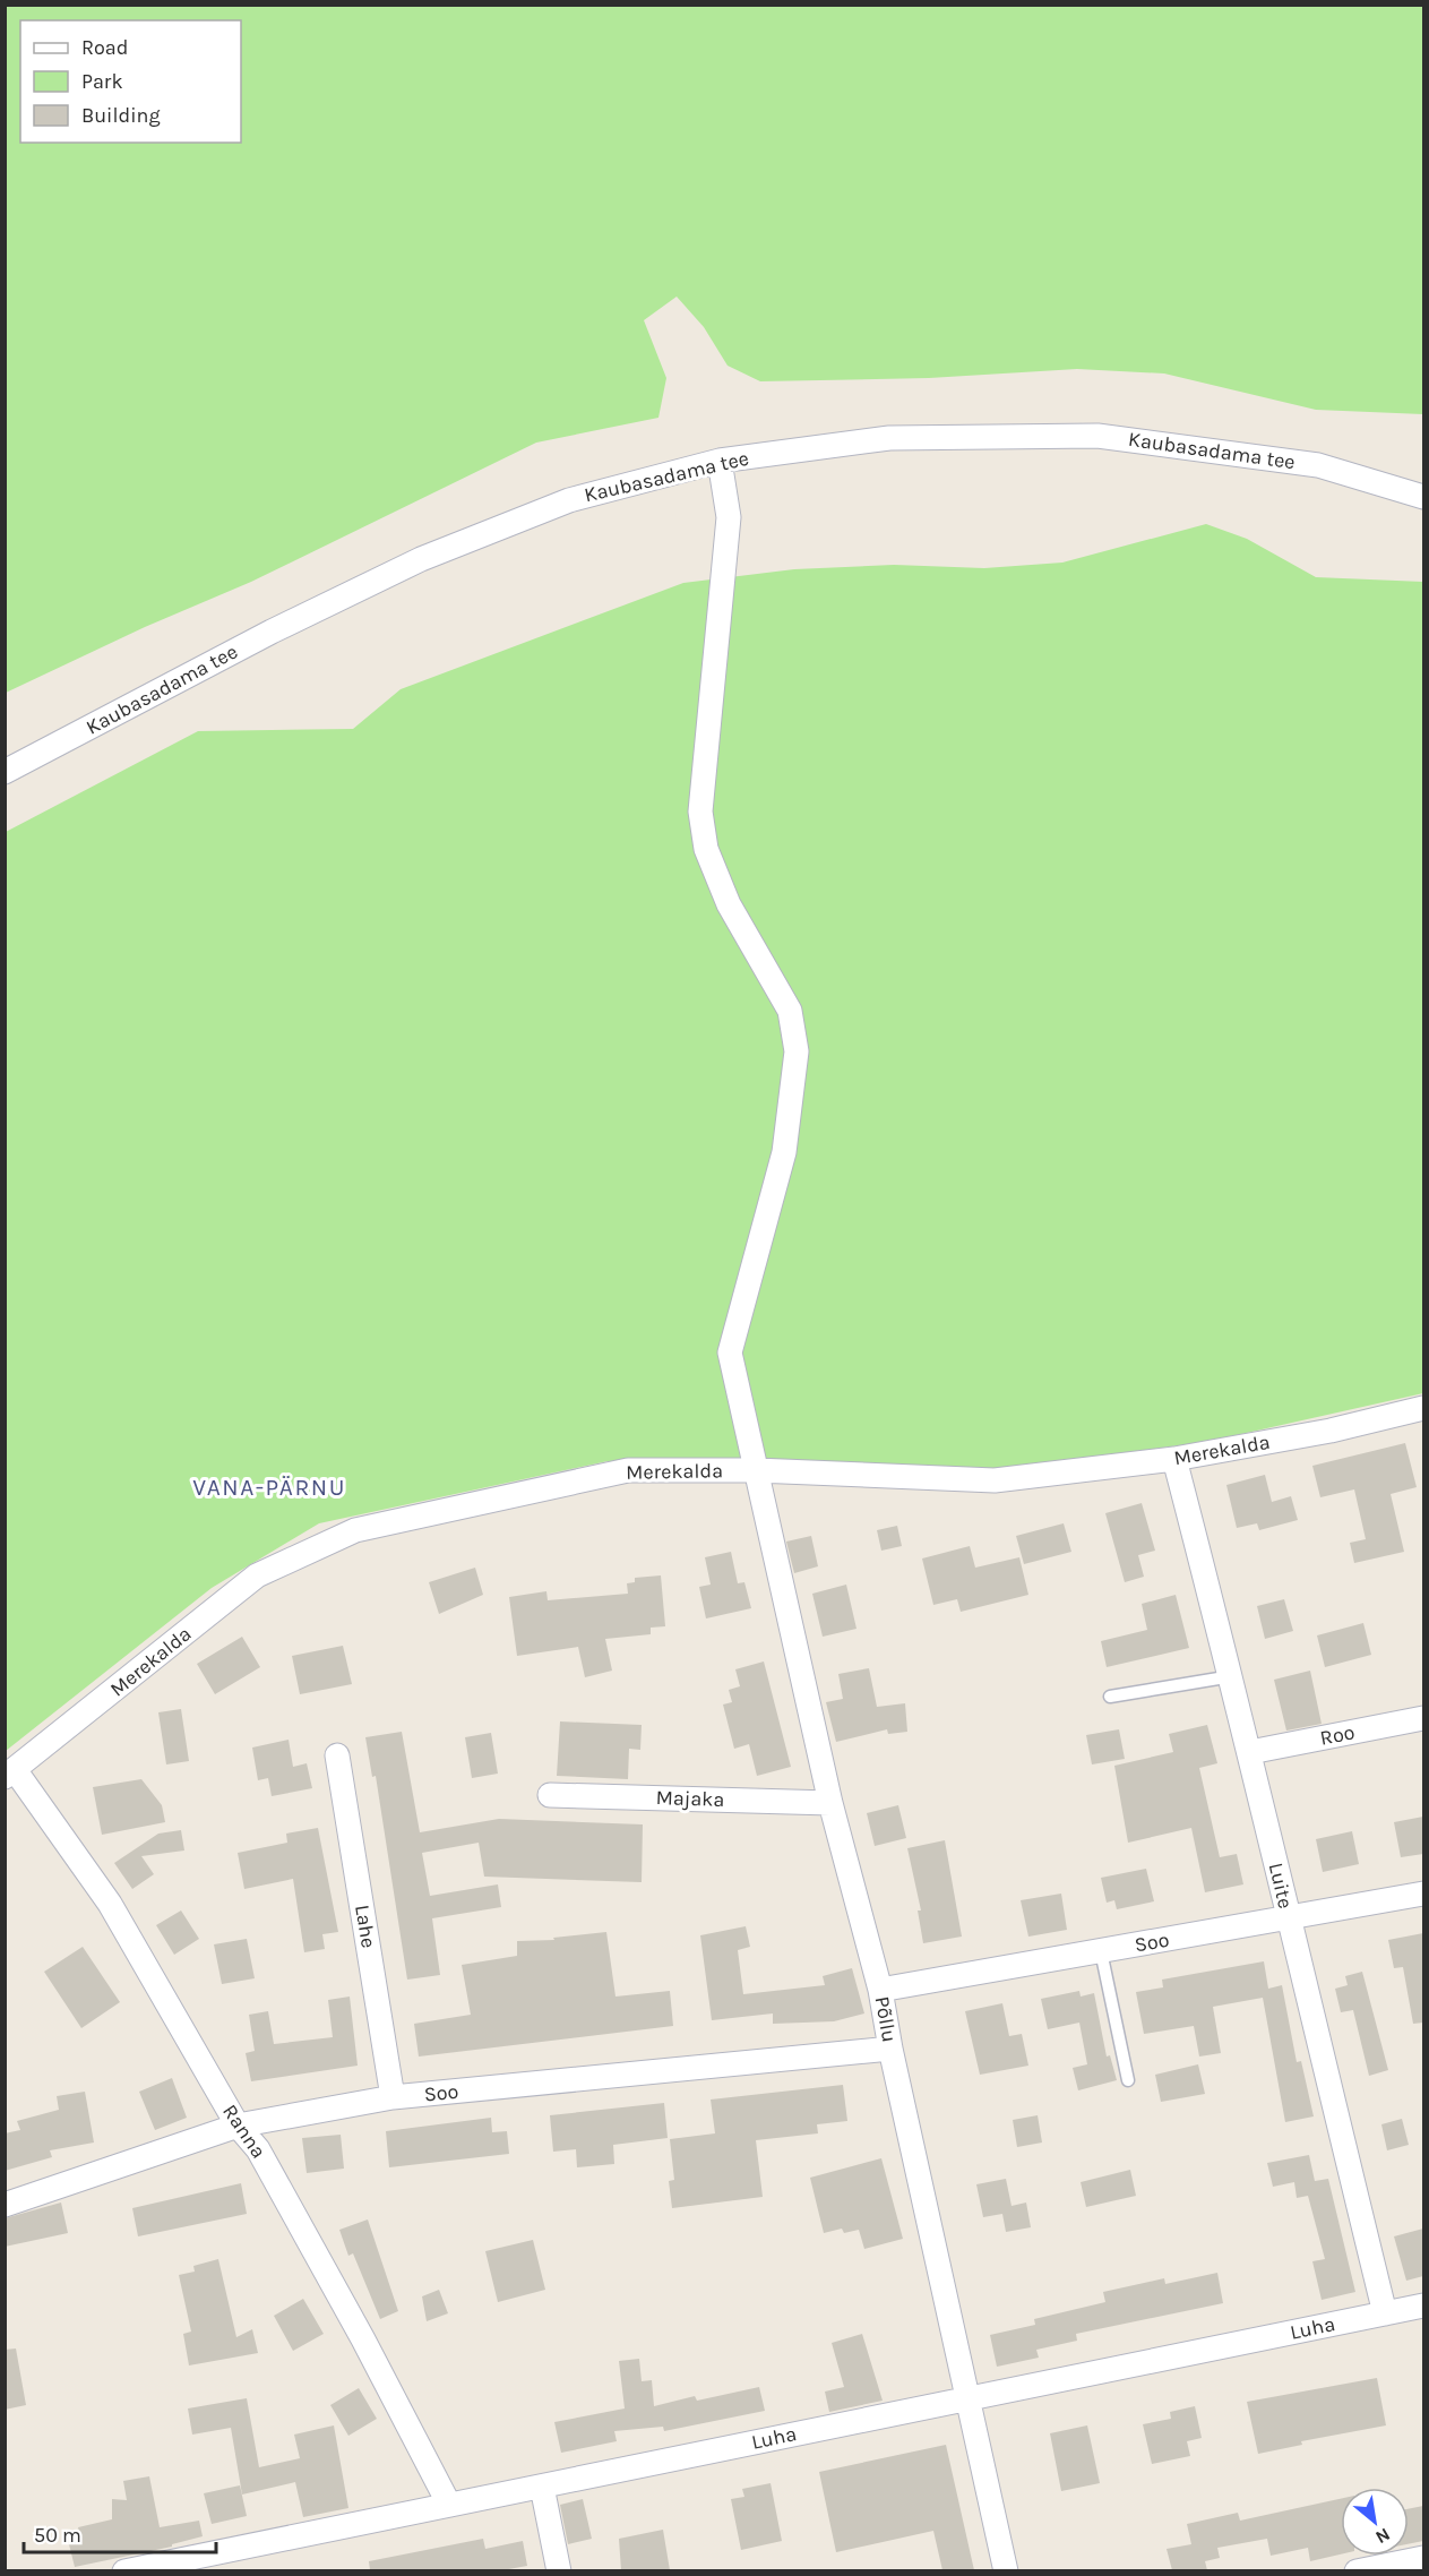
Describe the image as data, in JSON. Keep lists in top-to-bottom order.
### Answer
{
  "streets": {
    "street": [
      "Kaubasadama tee",
      "Merekalda",
      "Roo",
      "Majaka",
      "Luite",
      "Lahe",
      "Soo",
      "Põllu",
      "Ranna",
      "Luha"
    ]
  },
  "crossings": [
    ["Kaubasadama tee", "Põllu"],
    ["Merekalda", "Luite"],
    ["Merekalda", "Põllu"],
    ["Merekalda", "Ranna"],
    ["Roo", "Luite"],
    ["Majaka", "Põllu"],
    ["Luite", "Soo"],
    ["Luite", "Luha"],
    ["Lahe", "Soo"],
    ["Soo", "Põllu"],
    ["Soo", "Ranna"],
    ["Põllu", "Luha"],
    ["Ranna", "Luha"]
  ],
  "districts": ["VANA-PÄRNU"],
  "legend": ["Road", "Park", "Building"],
  "scale_bar": "50 m",
  "north": "bottom right"
}
